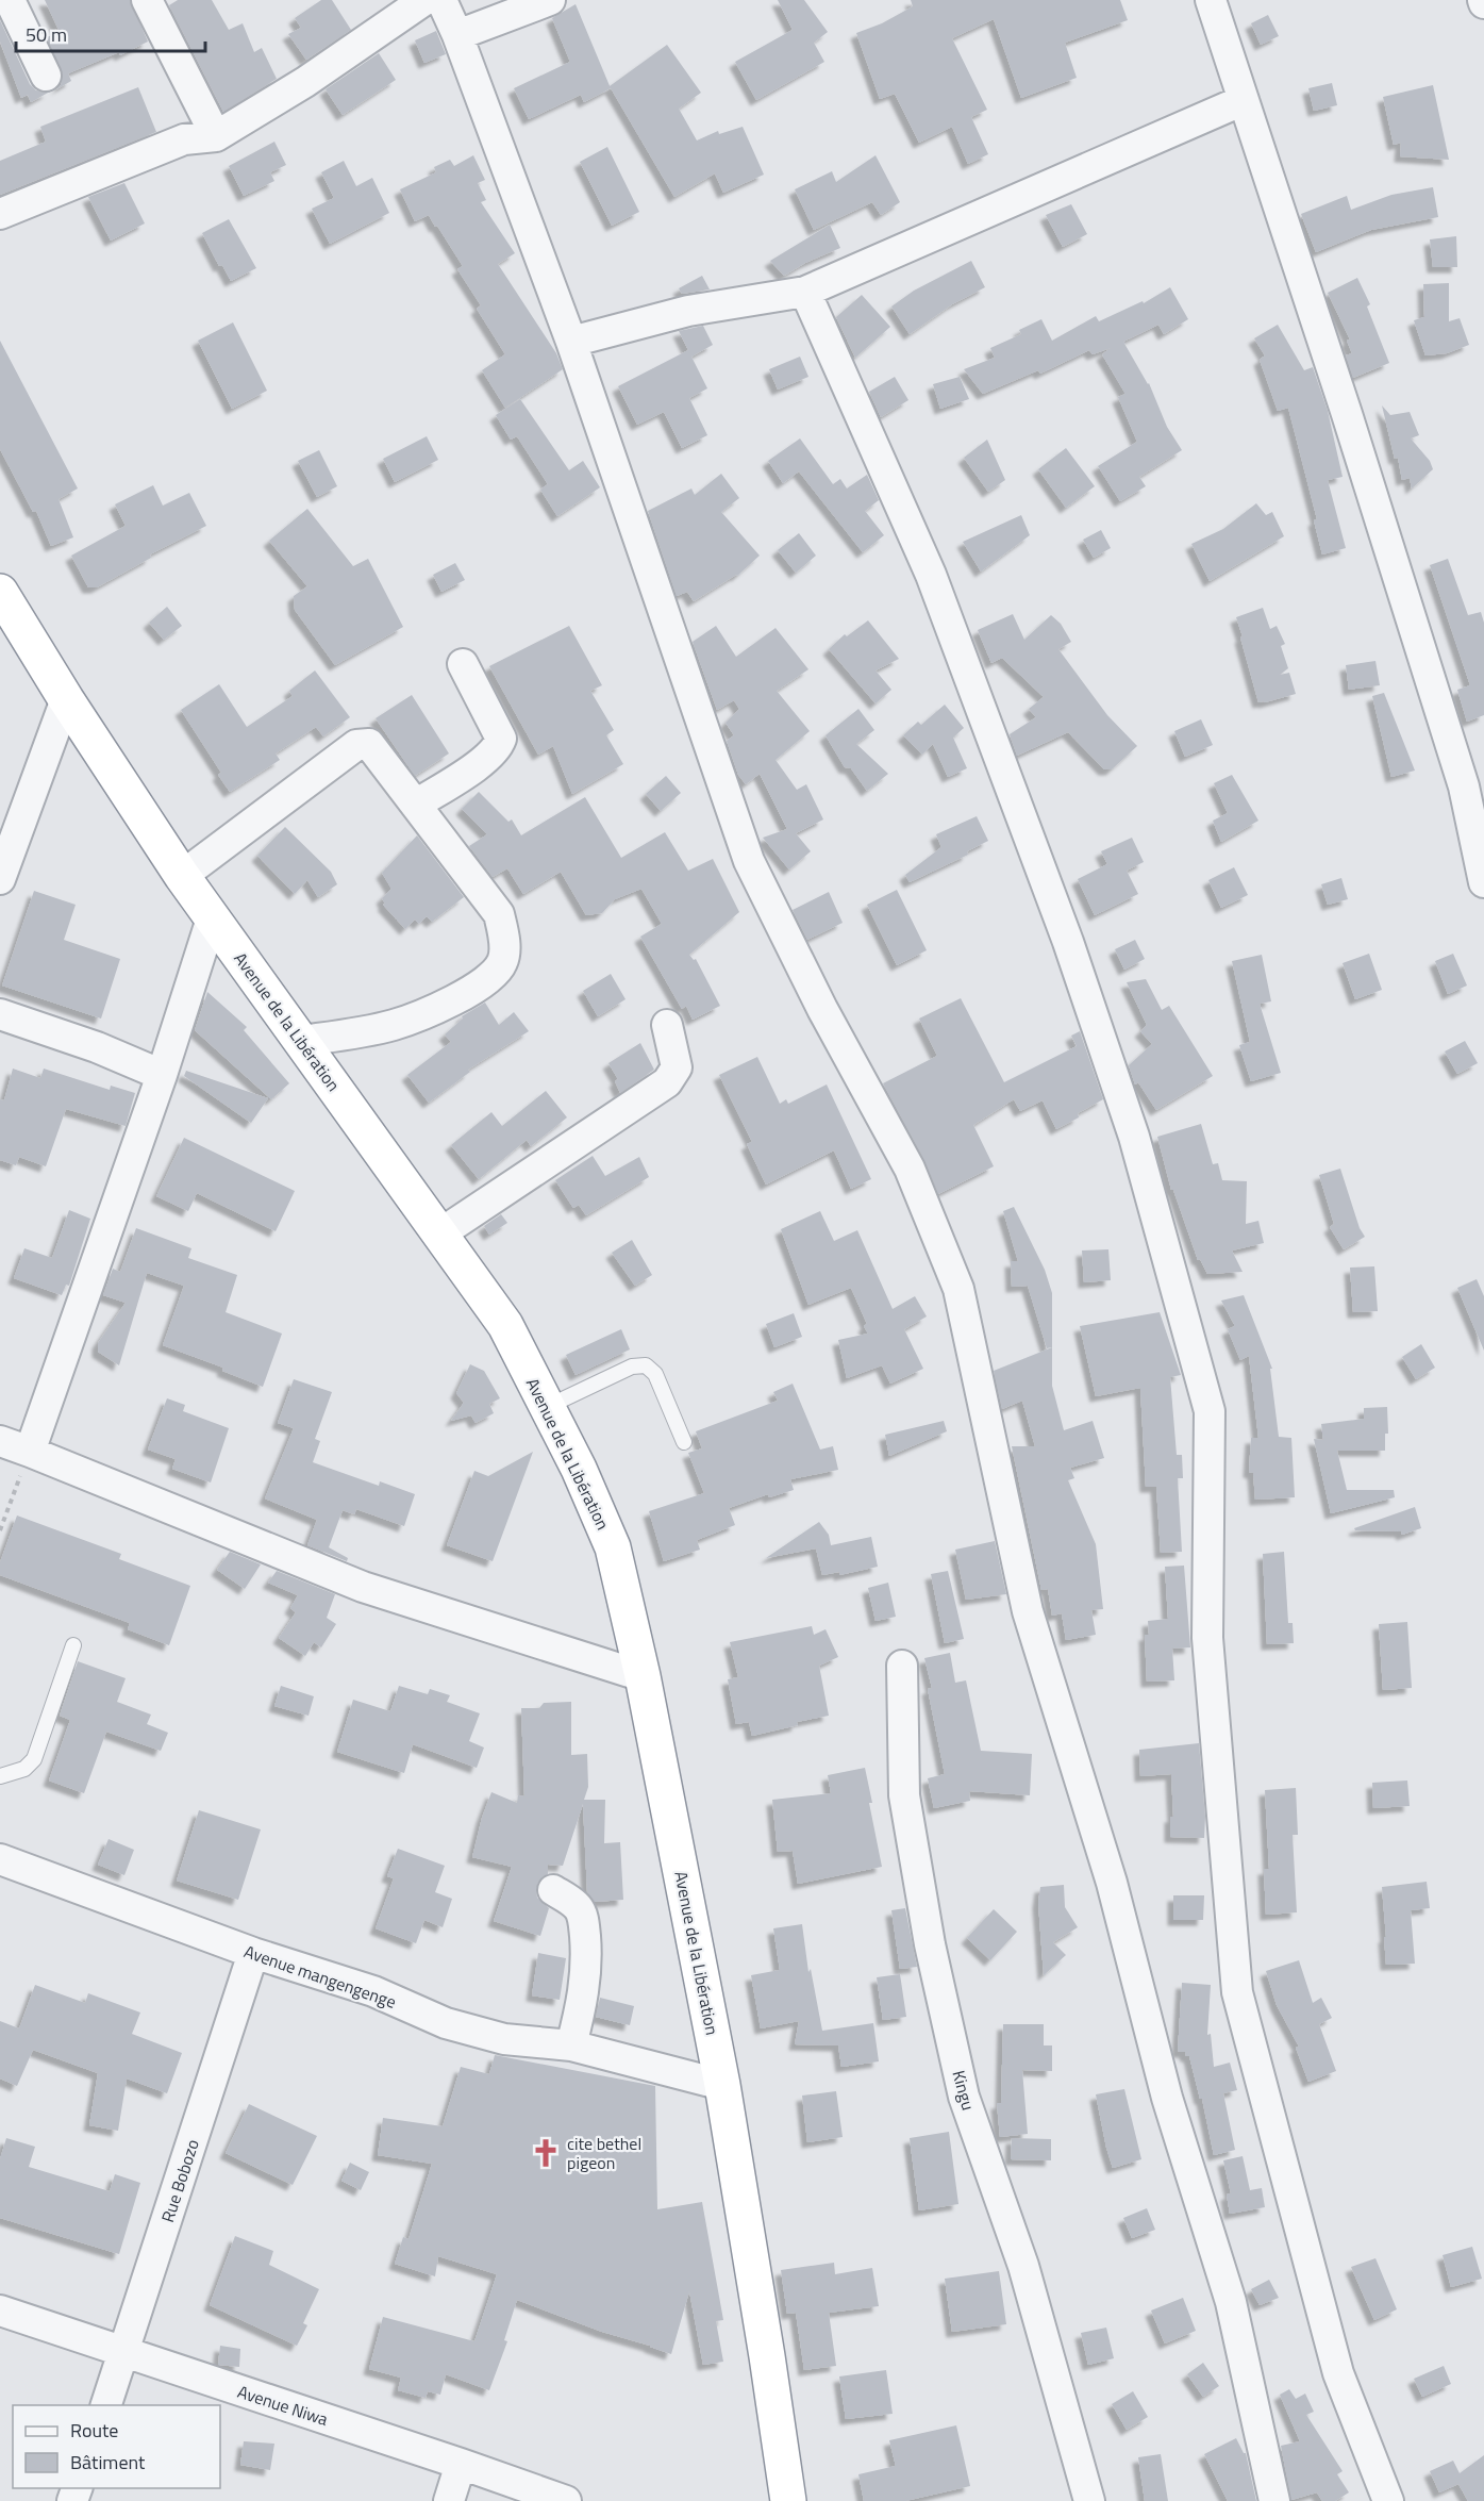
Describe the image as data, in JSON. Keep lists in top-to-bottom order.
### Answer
{
  "streets": {
    "highway": ["Avenue de la Libération"],
    "street": [
      "Avenue mangengenge",
      "Kingu",
      "Rue Bobozo",
      "Avenue Niwa"
    ]
  },
  "crossings": [
    ["Avenue de la Libération", "Avenue mangengenge"],
    ["Avenue mangengenge", "Rue Bobozo"],
    ["Rue Bobozo", "Avenue Niwa"]
  ],
  "places": {
    "church": ["cite bethel pigeon"]
  },
  "legend": ["Route", "Bâtiment"],
  "scale_bar": "50 m"
}
